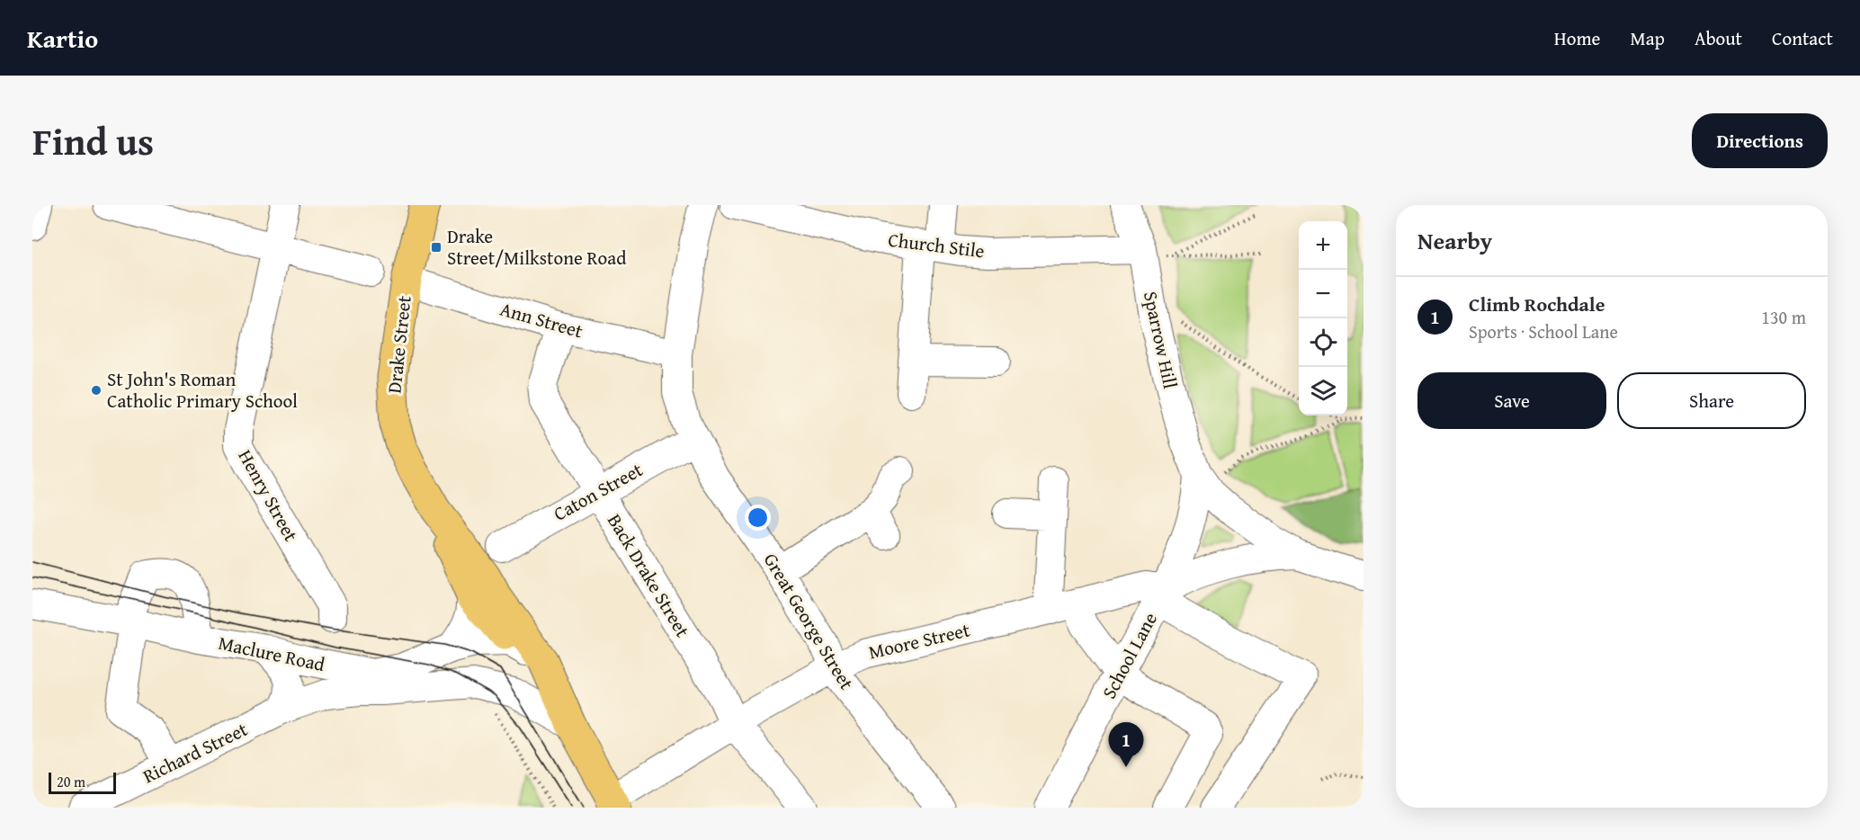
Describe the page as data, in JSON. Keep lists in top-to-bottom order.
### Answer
{
  "streets": {
    "main road": ["Drake Street"],
    "street": [
      "Church Stile",
      "Ann Street",
      "Sparrow Hill",
      "Caton Street",
      "Henry Street",
      "Back Drake Street",
      "Great George Street",
      "Moore Street",
      "Maclure Road",
      "School Lane",
      "Richard Street"
    ]
  },
  "crossings": [
    ["Church Stile", "Sparrow Hill"],
    ["Ann Street", "Drake Street"],
    ["Ann Street", "Back Drake Street"],
    ["Ann Street", "Great George Street"],
    ["Sparrow Hill", "School Lane"],
    ["Drake Street", "Moore Street"],
    ["Drake Street", "Maclure Road"],
    ["Drake Street", "Richard Street"],
    ["Caton Street", "Back Drake Street"],
    ["Caton Street", "Great George Street"],
    ["Back Drake Street", "Moore Street"],
    ["Great George Street", "Moore Street"],
    ["Moore Street", "School Lane"]
  ],
  "places": {
    "transit": ["Drake Street/Milkstone Road"],
    "other": ["St John's Roman Catholic Primary School"]
  },
  "scale_bar": "20 m",
  "page": {
    "header": "Kartio",
    "nav": [
      "Home",
      "Map",
      "About",
      "Contact"
    ],
    "title": "Find us",
    "buttons": [
      "Directions",
      ["Save", "Share"]
    ],
    "heading": "Nearby",
    "map_buttons": ["+", "−"],
    "list": [
      {
        "mark": "1",
        "name": "Climb Rochdale",
        "note": "Sports · School Lane",
        "value": "130 m"
      }
    ],
    "pins": "1",
    "scale": "20 m"
  }
}
